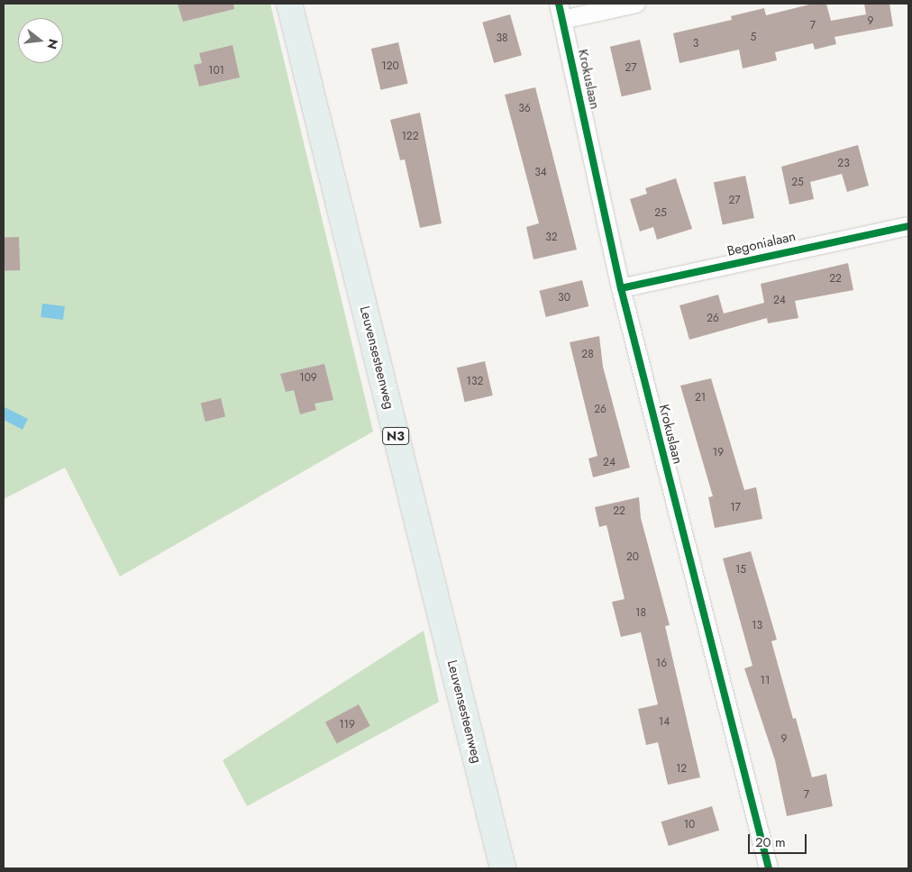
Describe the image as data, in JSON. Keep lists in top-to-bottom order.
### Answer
{
  "streets": {
    "main road": ["Leuvensesteenweg", "N3"],
    "street": ["Krokuslaan", "Begonialaan"]
  },
  "crossings": [
    ["Krokuslaan", "Begonialaan"]
  ],
  "house_numbers": [
    "9",
    "7",
    "5",
    "38",
    "3",
    "120",
    "27",
    "101",
    "36",
    "122",
    "23",
    "34",
    "25",
    "27",
    "25",
    "32",
    "22",
    "30",
    "24",
    "26",
    "28",
    "109",
    "132",
    "21",
    "26",
    "19",
    "24",
    "17",
    "22",
    "20",
    "15",
    "18",
    "13",
    "16",
    "11",
    "14",
    "119",
    "9",
    "12",
    "7",
    "10"
  ],
  "scale_bar": "20 m",
  "north": "right"
}
